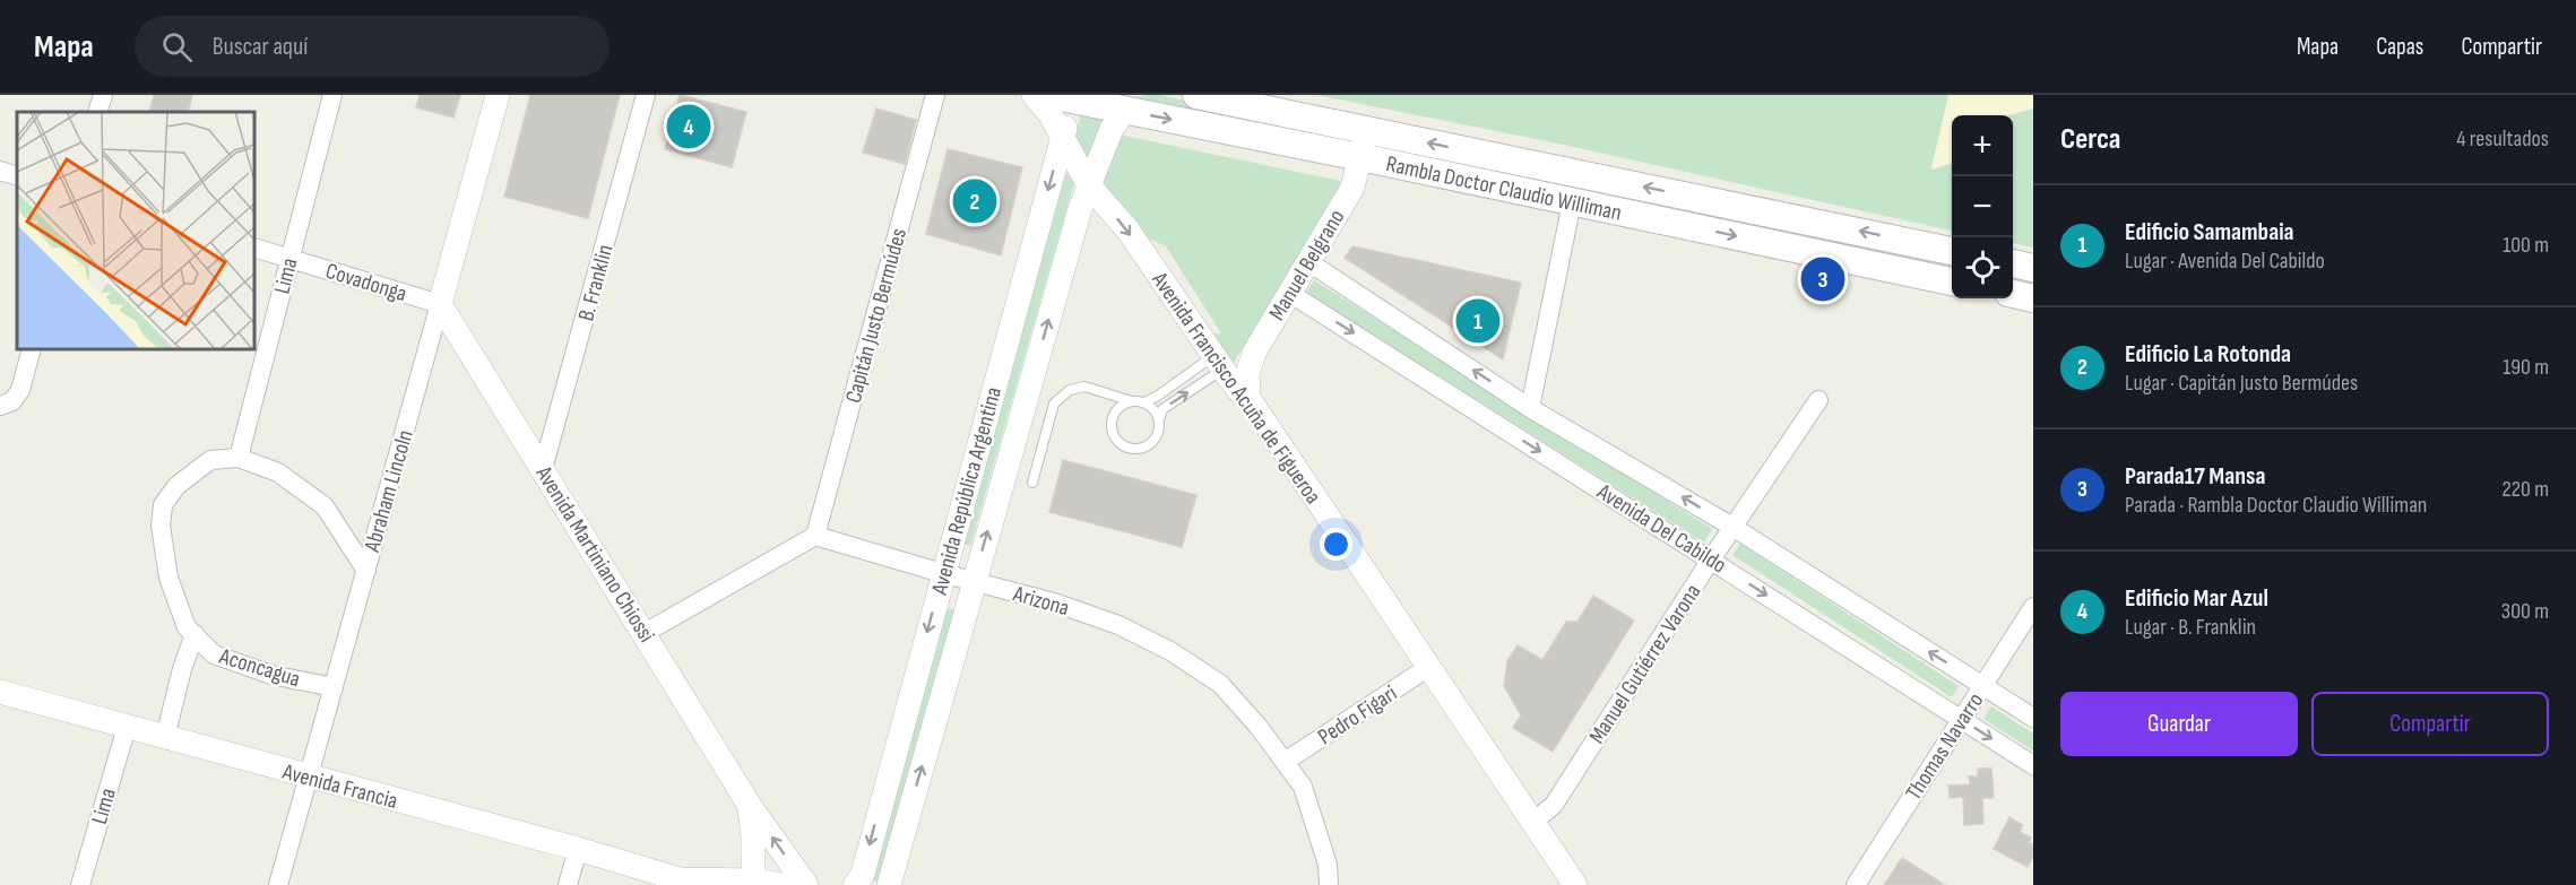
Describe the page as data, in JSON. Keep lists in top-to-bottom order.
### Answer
{
  "streets": {
    "main road": ["Rambla Doctor Claudio Williman"],
    "street": [
      "Manuel Belgrano",
      "Lima",
      "Covadonga",
      "B. Franklin",
      "Capitán Justo Bermúdes",
      "Avenida Francisco Acuña de Figueroa",
      "Abraham Lincoln",
      "Avenida República Argentina",
      "Avenida Del Cabildo",
      "Avenida Martiniano Chiossi",
      "Arizona",
      "Manuel Gutiérrez Varona",
      "Aconcagua",
      "Pedro Figari",
      "Thomas Navarro",
      "Avenida Francia"
    ]
  },
  "crossings": [
    ["Rambla Doctor Claudio Williman", "Manuel Belgrano"],
    ["Rambla Doctor Claudio Williman", "Avenida República Argentina"],
    ["Manuel Belgrano", "Avenida Francisco Acuña de Figueroa"],
    ["Manuel Belgrano", "Avenida Del Cabildo"],
    ["Lima", "Covadonga"],
    ["Lima", "Abraham Lincoln"],
    ["Lima", "Aconcagua"],
    ["Lima", "Avenida Francia"],
    ["Covadonga", "Abraham Lincoln"],
    ["Covadonga", "Avenida Martiniano Chiossi"],
    ["B. Franklin", "Avenida Martiniano Chiossi"],
    ["Capitán Justo Bermúdes", "Arizona"],
    ["Avenida Francisco Acuña de Figueroa", "Avenida República Argentina"],
    ["Avenida Francisco Acuña de Figueroa", "Manuel Gutiérrez Varona"],
    ["Avenida Francisco Acuña de Figueroa", "Pedro Figari"],
    ["Abraham Lincoln", "Avenida Martiniano Chiossi"],
    ["Abraham Lincoln", "Aconcagua"],
    ["Abraham Lincoln", "Avenida Francia"],
    ["Avenida República Argentina", "Arizona"],
    ["Avenida Del Cabildo", "Manuel Gutiérrez Varona"],
    ["Avenida Del Cabildo", "Thomas Navarro"],
    ["Avenida Martiniano Chiossi", "Avenida Francia"],
    ["Arizona", "Pedro Figari"]
  ],
  "page": {
    "header": "Mapa",
    "search": "Buscar aquí",
    "nav": ["Mapa", "Capas", "Compartir"],
    "heading": ["Cerca", "4 resultados"],
    "pins": [
      "4",
      "2",
      "3",
      "1"
    ],
    "map_buttons": ["+", "−"],
    "list": [
      {
        "mark": "1",
        "name": "Edificio Samambaia",
        "note": "Lugar · Avenida Del Cabildo",
        "value": "100 m"
      },
      {
        "mark": "2",
        "name": "Edificio La Rotonda",
        "note": "Lugar · Capitán Justo Bermúdes",
        "value": "190 m"
      },
      {
        "mark": "3",
        "name": "Parada17 Mansa",
        "note": "Parada · Rambla Doctor Claudio Williman",
        "value": "220 m"
      },
      {
        "mark": "4",
        "name": "Edificio Mar Azul",
        "note": "Lugar · B. Franklin",
        "value": "300 m"
      }
    ],
    "buttons": ["Guardar", "Compartir"]
  }
}
